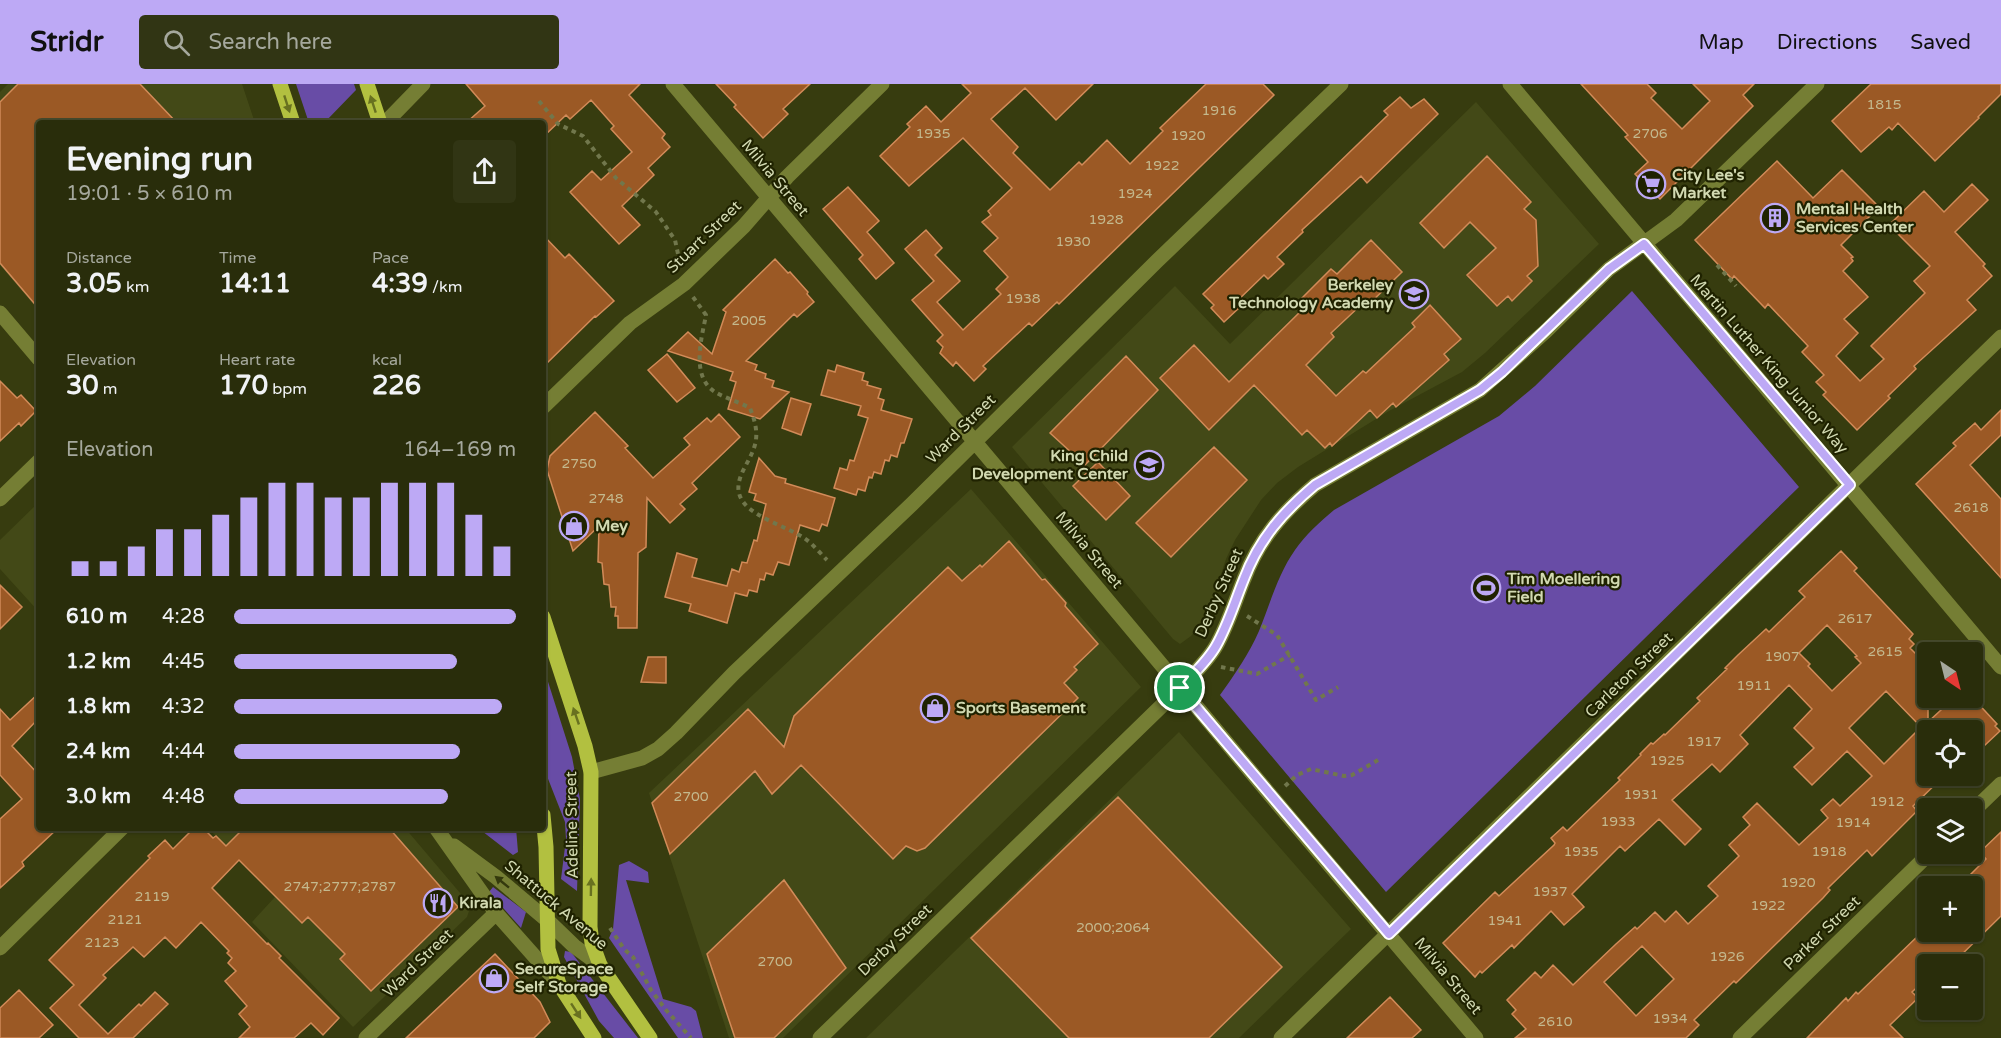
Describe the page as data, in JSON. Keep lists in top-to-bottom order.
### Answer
{
  "streets": {
    "main road": ["Adeline Street", "Shattuck Avenue"],
    "street": [
      "Milvia Street",
      "Stuart Street",
      "Martin Luther King Junior Way",
      "Ward Street",
      "Derby Street",
      "Carleton Street",
      "Parker Street"
    ]
  },
  "crossings": [
    ["Milvia Street", "Stuart Street"],
    ["Milvia Street", "Ward Street"],
    ["Milvia Street", "Derby Street"],
    ["Milvia Street", "Carleton Street"],
    ["Martin Luther King Junior Way", "Derby Street"],
    ["Martin Luther King Junior Way", "Carleton Street"],
    ["Ward Street", "Adeline Street"],
    ["Ward Street", "Shattuck Avenue"],
    ["Adeline Street", "Shattuck Avenue"]
  ],
  "places": {
    "supermarket": ["City Lee's Market"],
    "building": ["Mental Health Services Center"],
    "school or university": ["Berkeley Technology Academy", "King Child Development Center"],
    "shop": ["Mey", "Sports Basement", "SecureSpace Self Storage"],
    "sports": ["Tim Moellering Field"],
    "restaurant": ["Kirala"]
  },
  "house_numbers": [
    "1815",
    "1916",
    "1935",
    "2706",
    "1920",
    "1922",
    "1924",
    "1928",
    "1930",
    "1938",
    "2005",
    "2750",
    "2748",
    "2618",
    "2617",
    "2615",
    "1907",
    "1911",
    "1917",
    "1925",
    "1931",
    "2700",
    "1912",
    "1933",
    "1914",
    "1935",
    "1918",
    "1920",
    "2747;2777;2787",
    "1937",
    "2119",
    "1922",
    "2121",
    "1941",
    "2000;2064",
    "2123",
    "1926",
    "2700",
    "1934",
    "2610"
  ],
  "north": "bottom right",
  "page": {
    "header": "Stridr",
    "search": "Search here",
    "nav": ["Map", "Directions", "Saved"],
    "heading": ["Evening run", "19:01 · 5 × 610 m"],
    "stats": [
      ["Distance", "3.05 km"],
      ["Time", "14:11"],
      ["Pace", "4:39 /km"],
      ["Elevation", "30 m"],
      ["Heart rate", "170 bpm"],
      ["kcal", "226"]
    ],
    "chart": ["Elevation", "164–169 m"],
    "list": [
      {
        "name": "610 m",
        "note": "4:28"
      },
      {
        "name": "1.2 km",
        "note": "4:45"
      },
      {
        "name": "1.8 km",
        "note": "4:32"
      },
      {
        "name": "2.4 km",
        "note": "4:44"
      },
      {
        "name": "3.0 km",
        "note": "4:48"
      }
    ],
    "map_buttons": ["+", "−"]
  }
}
